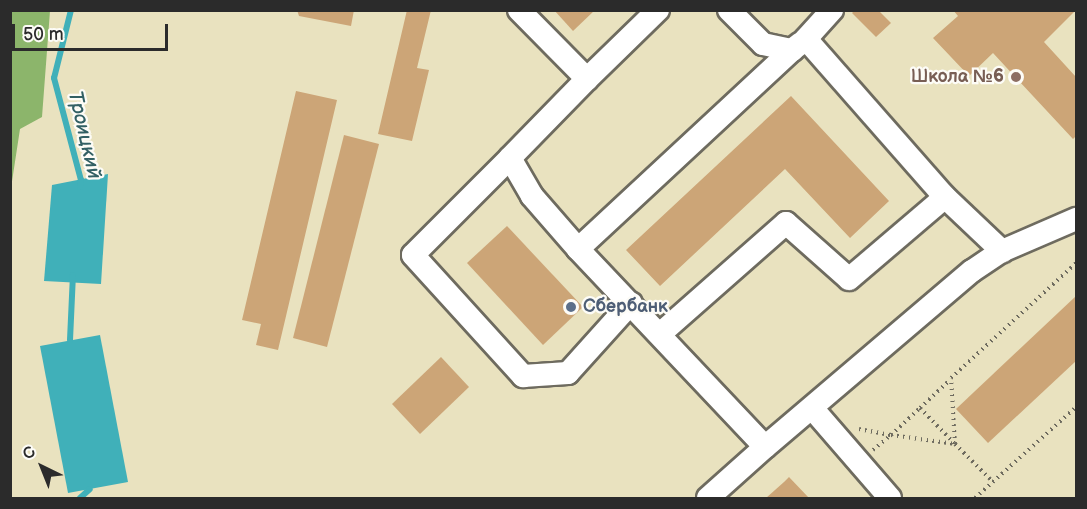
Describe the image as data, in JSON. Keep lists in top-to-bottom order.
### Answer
{
  "water": ["Троицкий"],
  "places": ["Школа №6", "Сбербанк"],
  "scale_bar": "50 m",
  "north": "top left"
}
